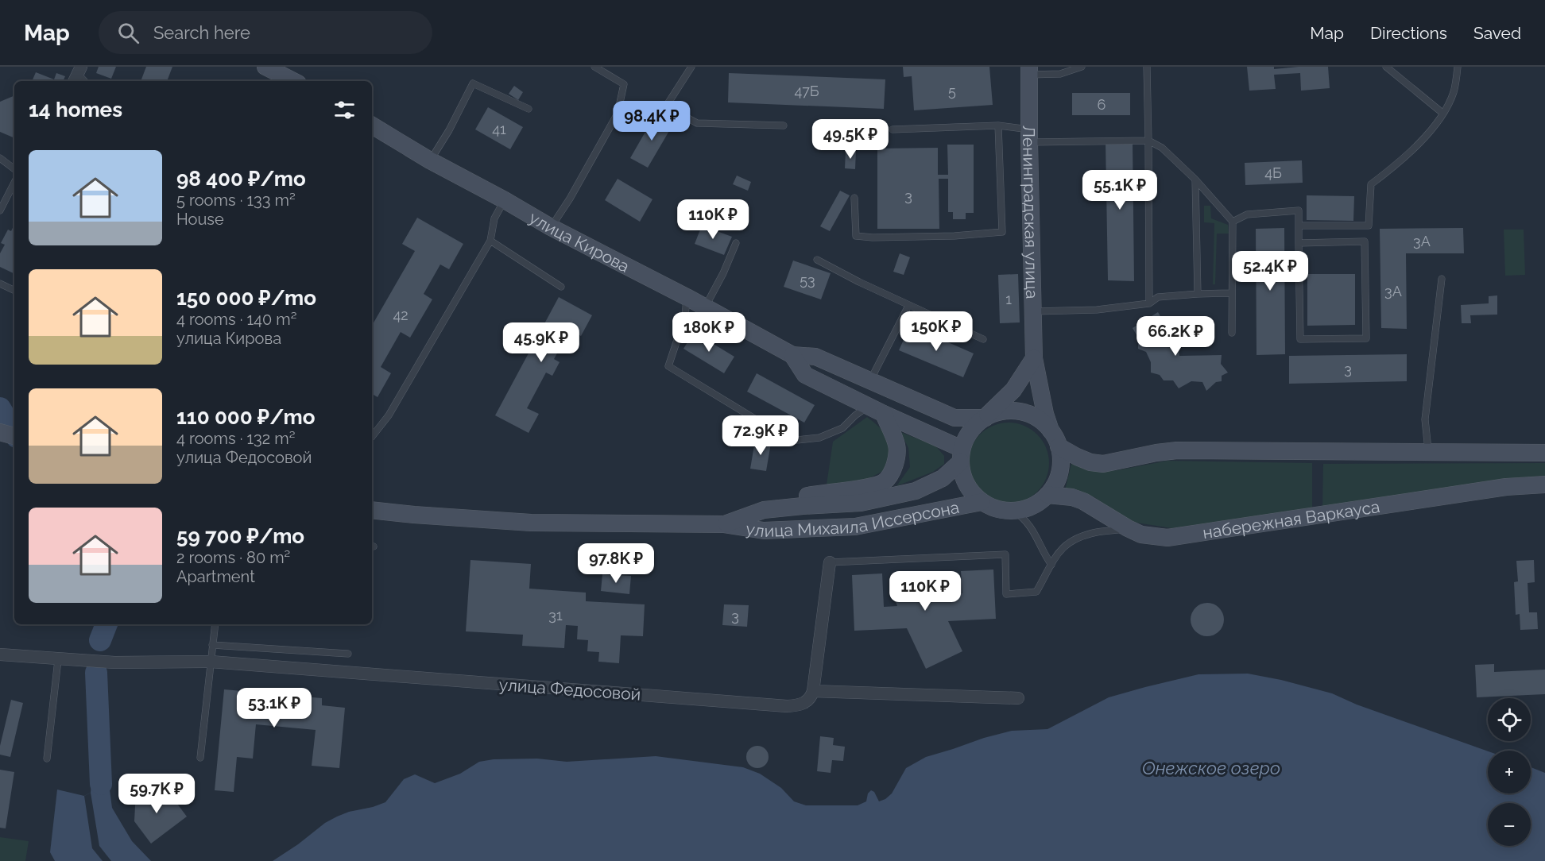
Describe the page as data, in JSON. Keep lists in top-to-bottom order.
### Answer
{
  "streets": {
    "main road": [
      "Ленинградская улица",
      "улица Кирова",
      "улица Михаила Иссерсона",
      "набережная Варкауса"
    ],
    "street": ["улица Федосовой"]
  },
  "crossings": [
    ["Ленинградская улица", "улица Кирова"],
    ["Ленинградская улица", "улица Михаила Иссерсона"],
    ["Ленинградская улица", "набережная Варкауса"],
    ["улица Кирова", "улица Михаила Иссерсона"],
    ["улица Кирова", "набережная Варкауса"],
    ["улица Михаила Иссерсона", "набережная Варкауса"]
  ],
  "water": ["Онежское озеро"],
  "house_numbers": [
    "47Б",
    "5",
    "6",
    "41",
    "4Б",
    "3",
    "3А",
    "53",
    "3А",
    "1",
    "42",
    "3",
    "31",
    "3"
  ],
  "page": {
    "header": "Map",
    "search": "Search here",
    "nav": ["Map", "Directions", "Saved"],
    "heading": "14 homes",
    "price": [
      "98.4K ₽",
      "49.5K ₽",
      "55.1K ₽",
      "110K ₽",
      "52.4K ₽",
      "150K ₽",
      "180K ₽",
      "66.2K ₽",
      "45.9K ₽",
      "72.9K ₽",
      "97.8K ₽",
      "110K ₽",
      "53.1K ₽",
      "59.7K ₽"
    ],
    "list": [
      {
        "name": "98 400 ₽/mo",
        "note": "5 rooms · 133 m² · House"
      },
      {
        "name": "150 000 ₽/mo",
        "note": "4 rooms · 140 m² · улица Кирова"
      },
      {
        "name": "110 000 ₽/mo",
        "note": "4 rooms · 132 m² · улица Федосовой"
      },
      {
        "name": "59 700 ₽/mo",
        "note": "2 rooms · 80 m² · Apartment"
      }
    ],
    "map_buttons": ["+", "−"]
  }
}
